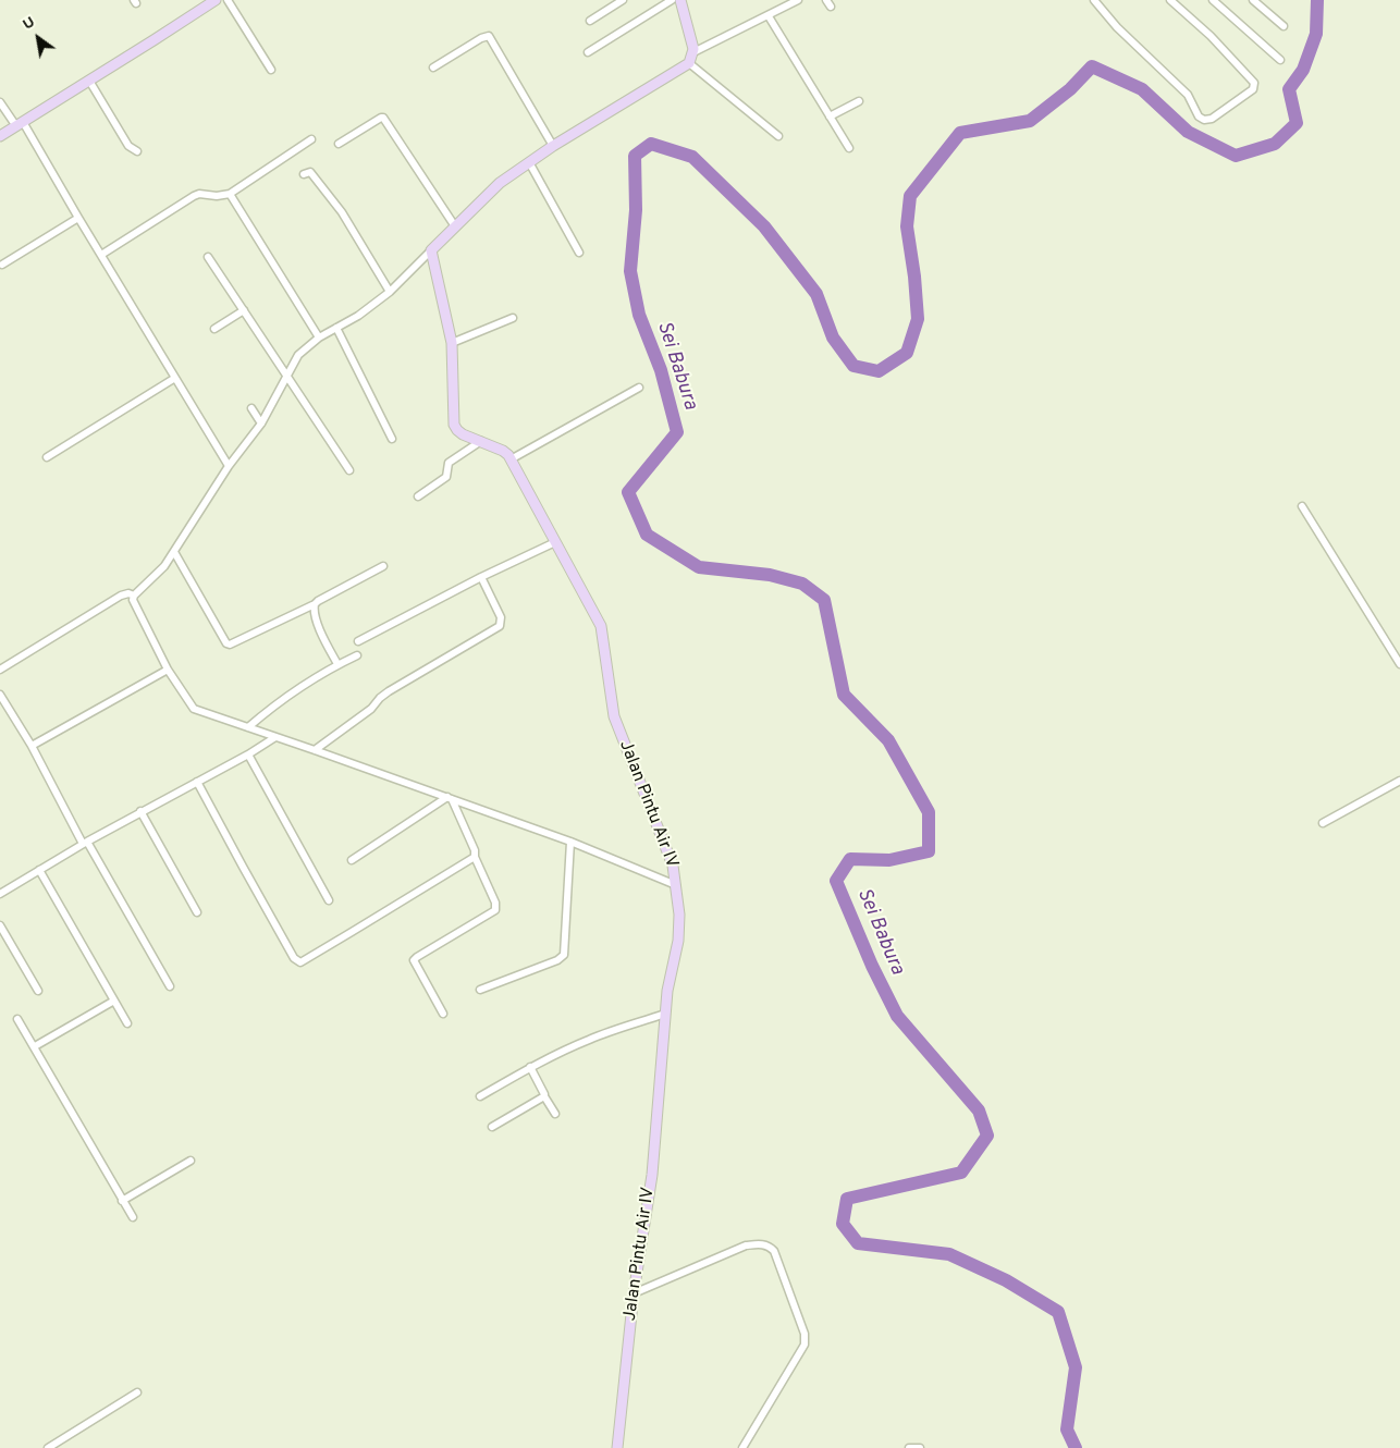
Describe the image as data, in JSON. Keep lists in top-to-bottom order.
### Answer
{
  "streets": {
    "main road": ["Jalan Pintu Air IV"]
  },
  "water": ["Sei Babura"],
  "north": "top left"
}
